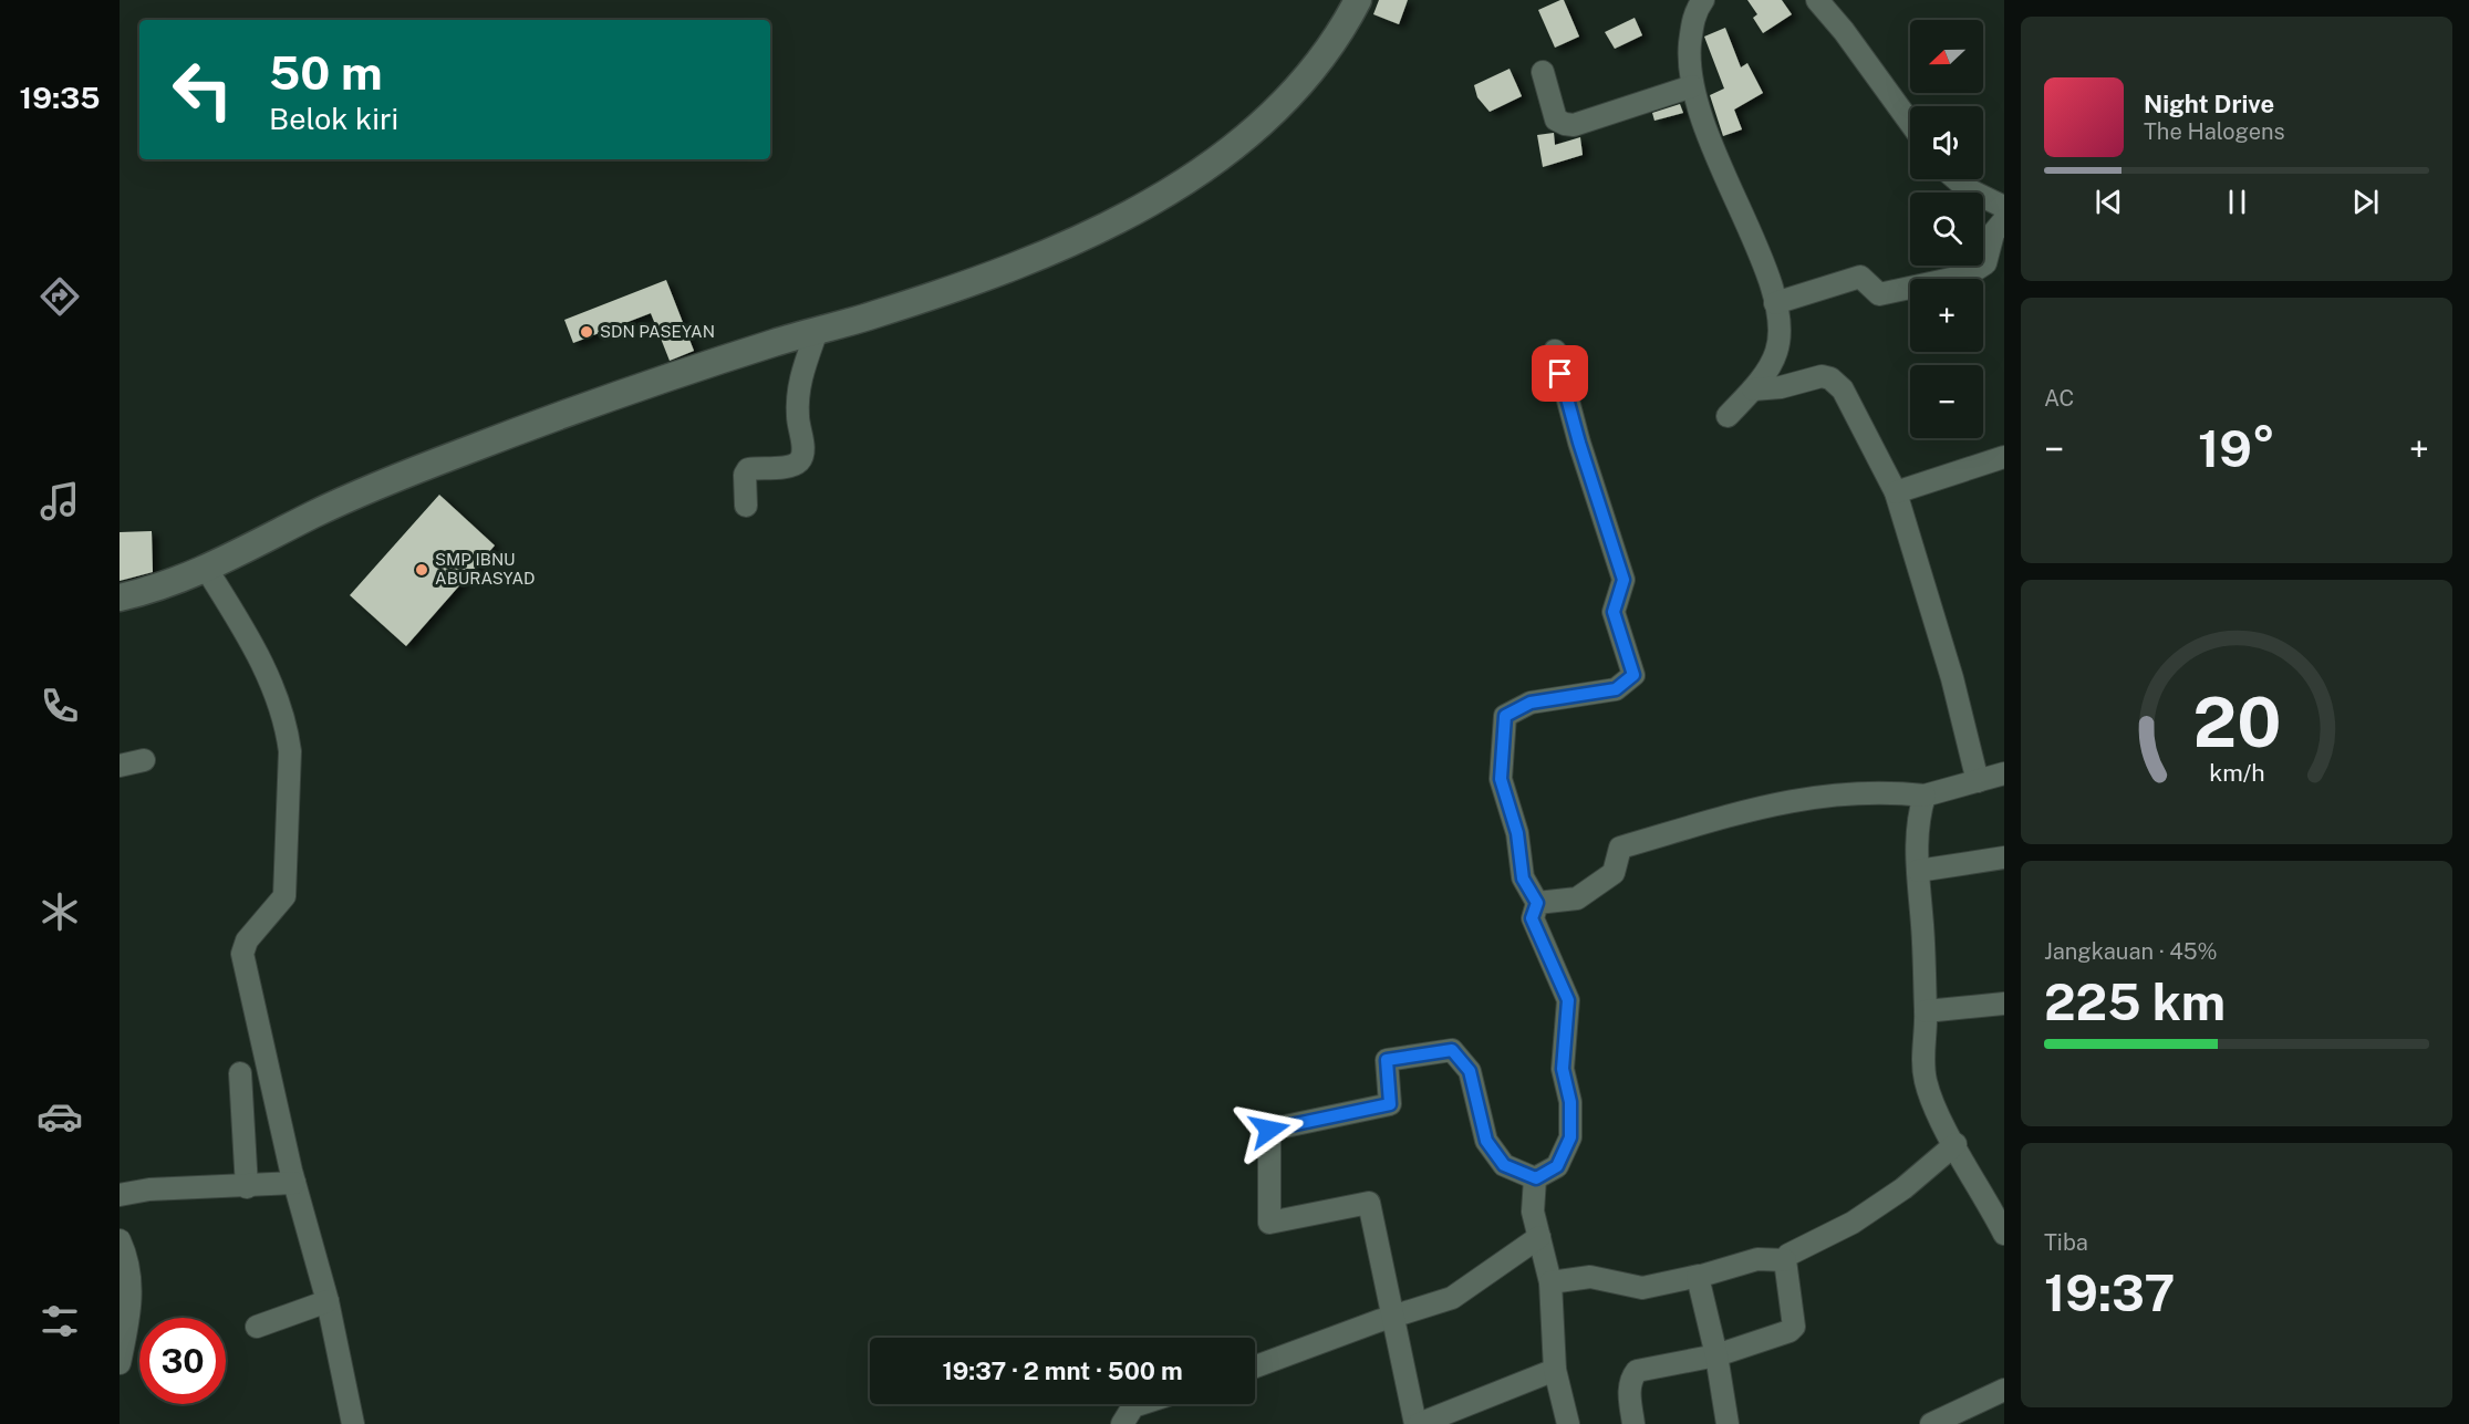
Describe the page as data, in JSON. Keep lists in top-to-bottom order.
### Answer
{
  "places": ["SDN PASEYAN", "SMP IBNU ABURASYAD"],
  "north": "left",
  "page": {
    "tabs": "19:35",
    "map_buttons": ["+", "−"],
    "turn": ["50 m", "Belok kiri"],
    "song": ["Night Drive", "The Halogens"],
    "tile": [
      "AC",
      ["Jangkauan · 45%", "225 km"],
      ["Tiba", "19:37"]
    ],
    "heat": ["−", "19°", "+"],
    "limit": "30",
    "trip": "19:37 · 2 mnt · 500 m",
    "gauge": ["20", "km/h"]
  }
}
